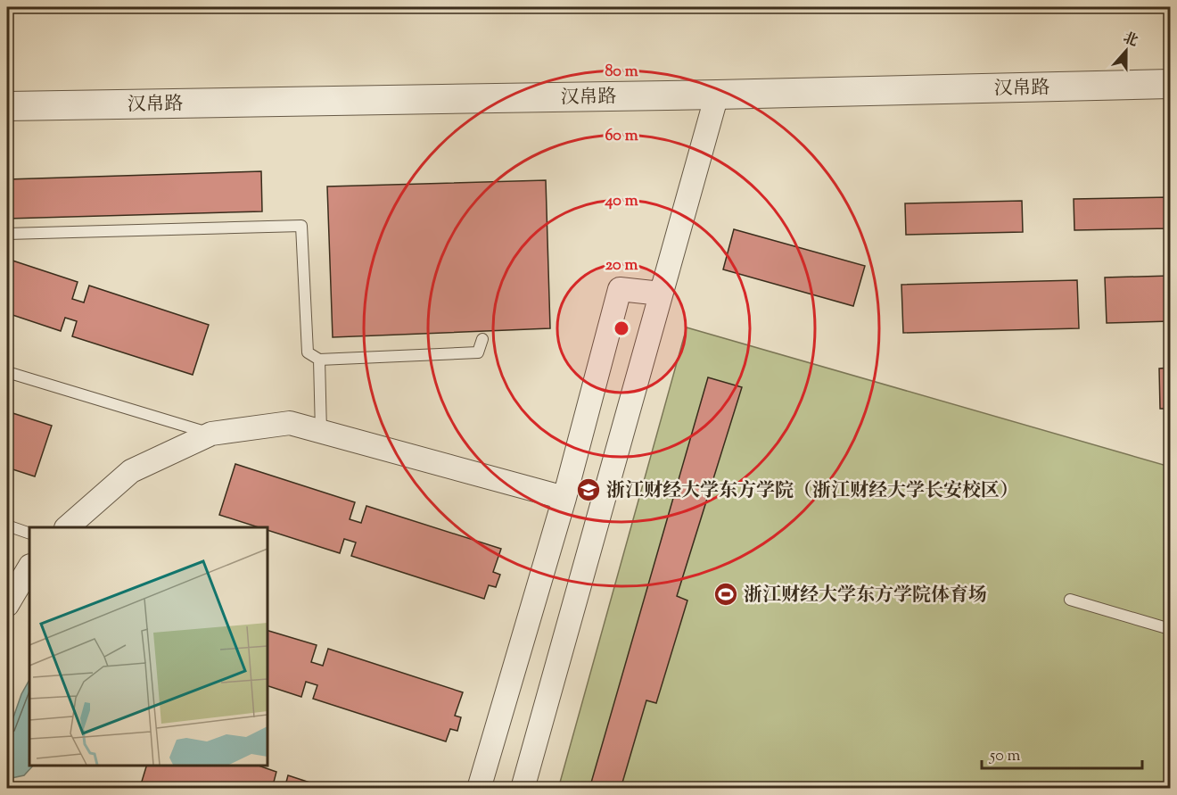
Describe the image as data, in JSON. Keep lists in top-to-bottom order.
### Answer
{
  "streets": {
    "street": ["汉帛路"]
  },
  "places": {
    "school or university": ["浙江财经大学东方学院（浙江财经大学长安校区）"],
    "sports": ["浙江财经大学东方学院体育场"]
  },
  "scale_bar": "50 m",
  "north": "top",
  "rings": [
    "80 m",
    "60 m",
    "40 m",
    "20 m"
  ]
}
